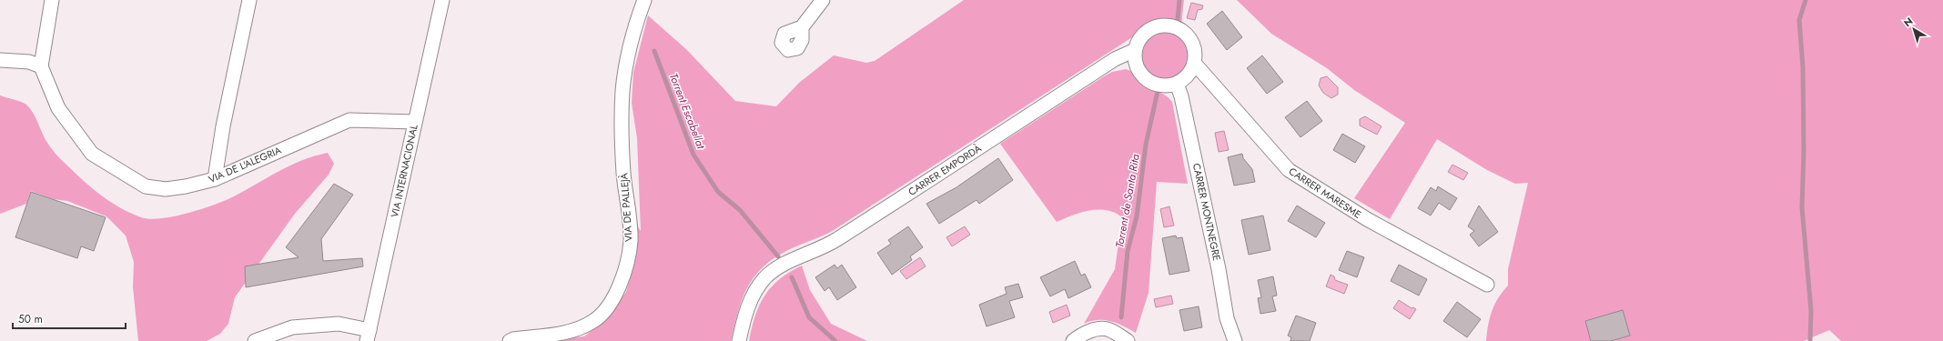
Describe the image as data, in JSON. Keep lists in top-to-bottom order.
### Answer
{
  "streets": {
    "street": [
      "VIA DE L'ALEGRIA",
      "CARRER EMPORDÀ",
      "VIA INTERNACIONAL",
      "CARRER MARESME",
      "VIA DE PALLEJÀ",
      "CARRER MONTNEGRE"
    ]
  },
  "crossings": [
    ["VIA DE L'ALEGRIA", "VIA INTERNACIONAL"],
    ["CARRER EMPORDÀ", "CARRER MARESME"],
    ["CARRER EMPORDÀ", "CARRER MONTNEGRE"],
    ["CARRER MARESME", "CARRER MONTNEGRE"]
  ],
  "water": ["Torrent Escabellat", "Torrent de Santa Rita"],
  "scale_bar": "50 m",
  "north": "top left"
}
